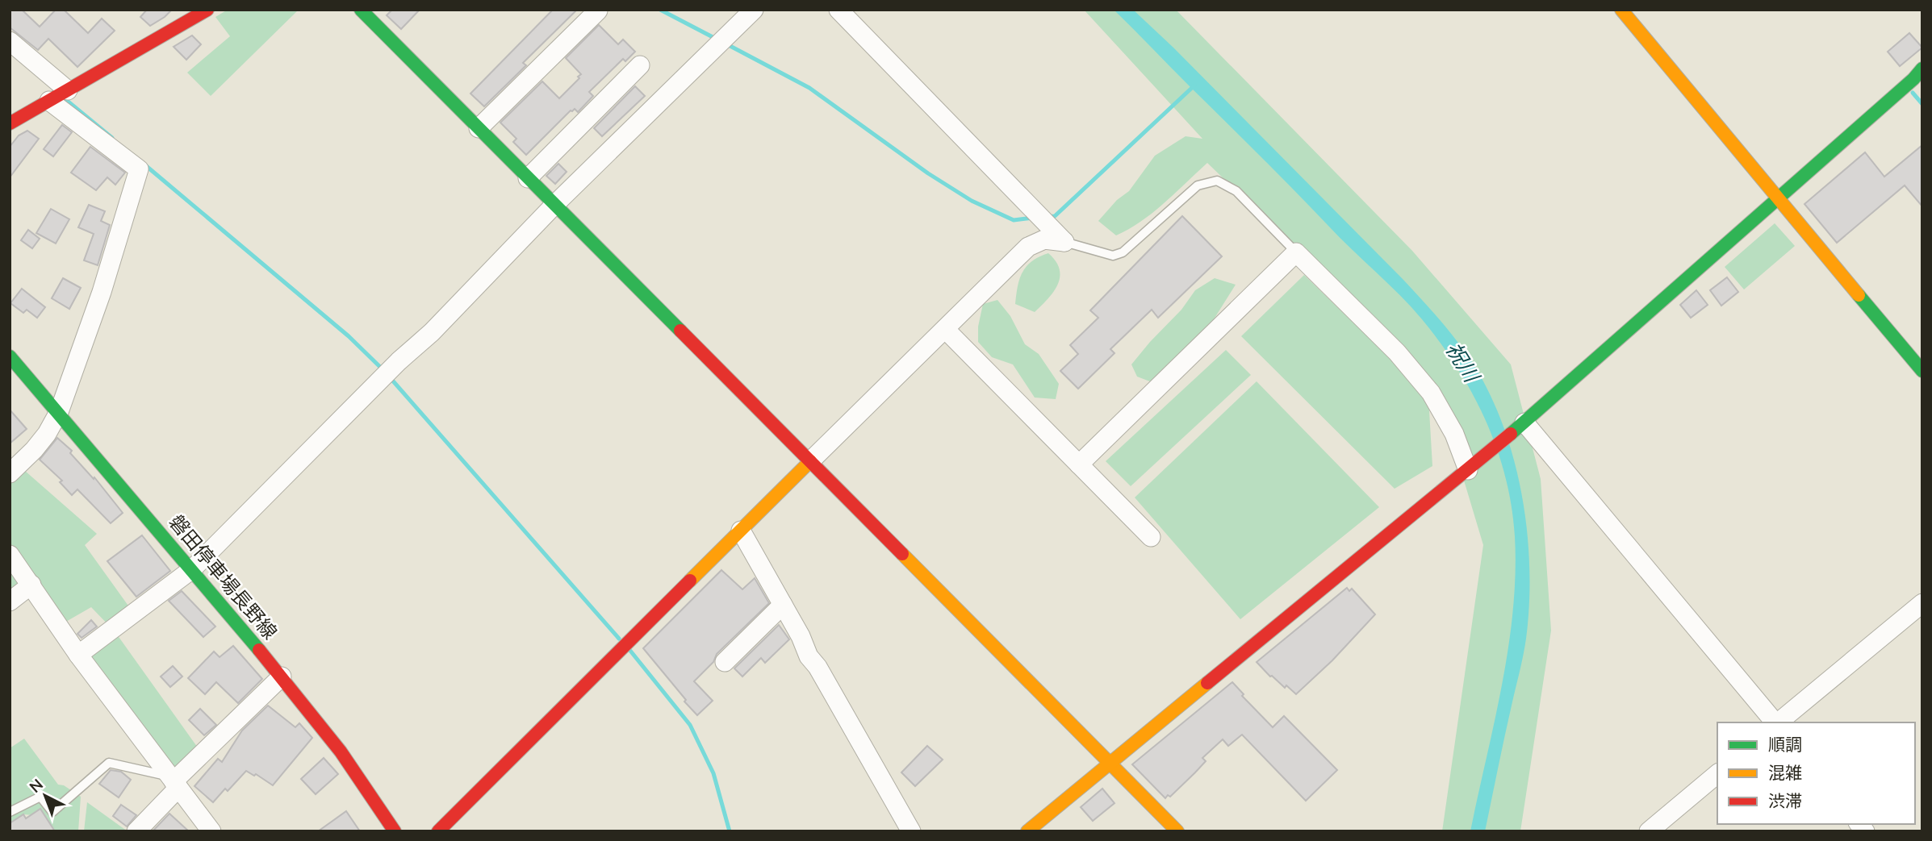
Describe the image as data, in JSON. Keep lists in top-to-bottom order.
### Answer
{
  "streets": {
    "street": ["磐田停車場長野線"]
  },
  "water": ["祝川"],
  "legend": ["順調", "混雑", "渋滞"],
  "north": "top left"
}
